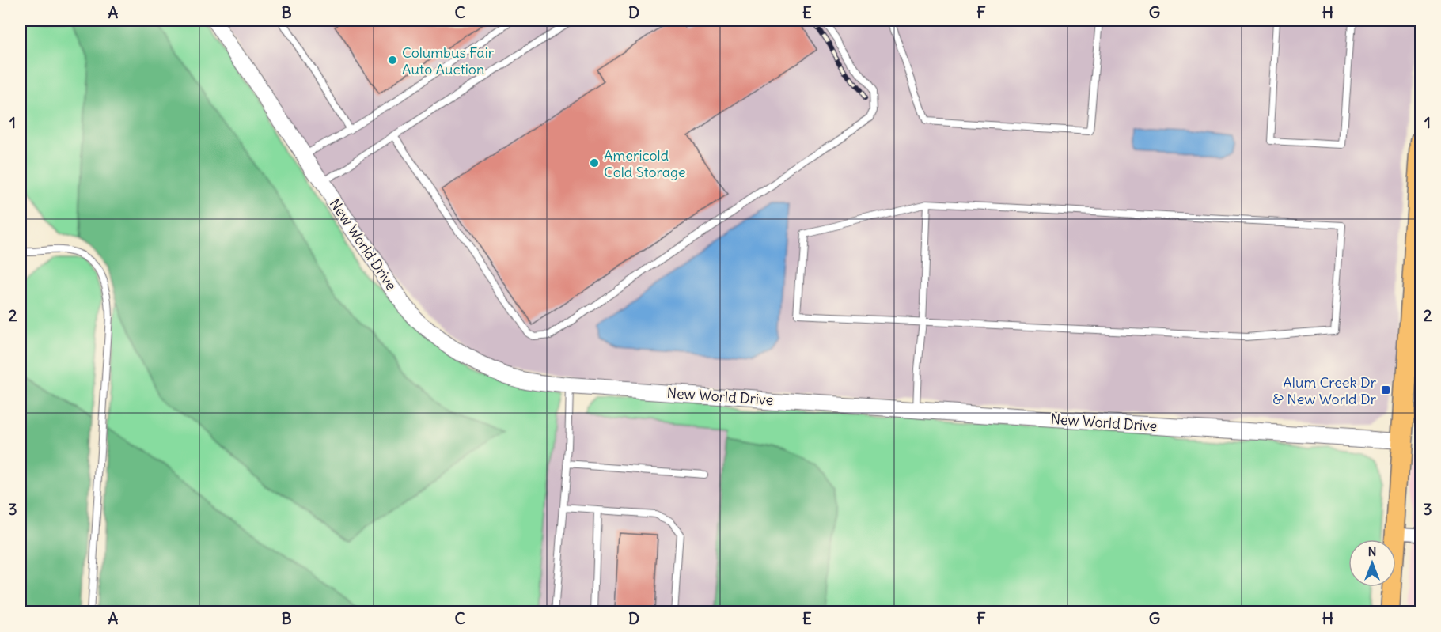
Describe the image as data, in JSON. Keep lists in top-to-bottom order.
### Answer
{
  "streets": {
    "street": ["New World Drive"]
  },
  "places": {
    "other": ["Columbus Fair Auto Auction", "Americold Cold Storage"],
    "transit": ["Alum Creek Dr & New World Dr"]
  },
  "north": "top",
  "grid": {
    "columns": [
      "A",
      "B",
      "C",
      "D",
      "E",
      "F",
      "G",
      "H"
    ],
    "rows": ["1", "2", "3"]
  }
}
